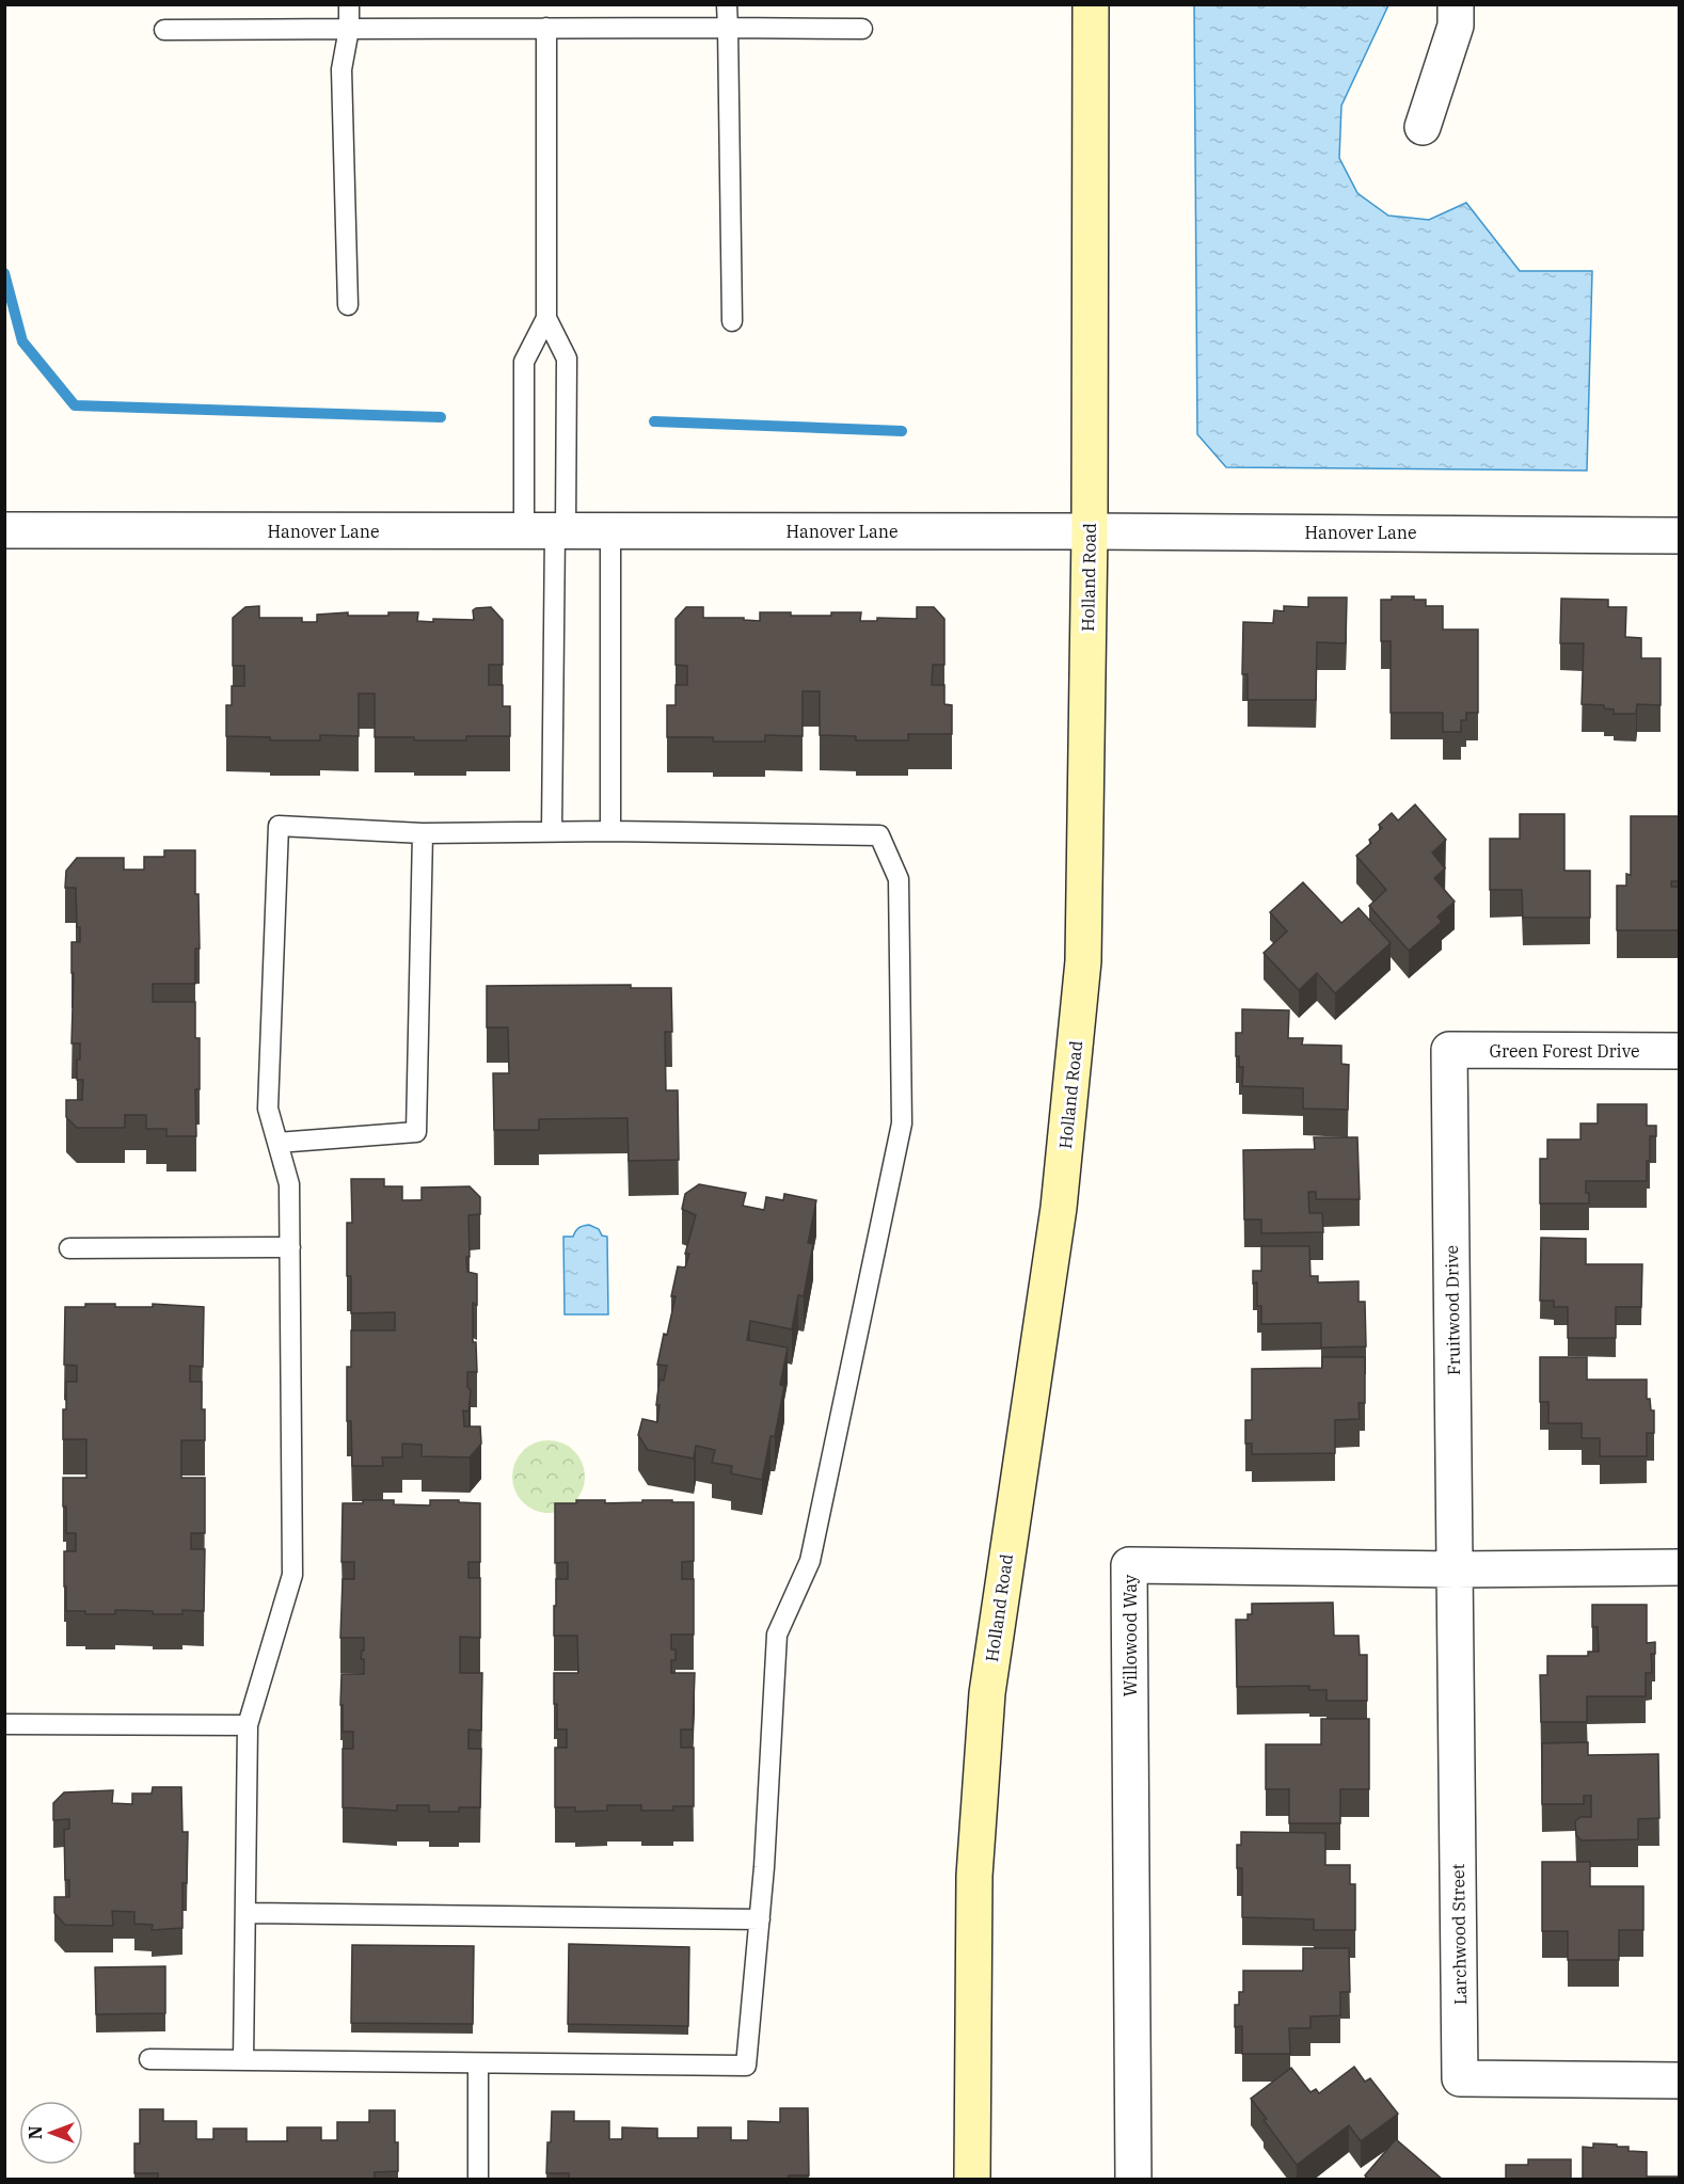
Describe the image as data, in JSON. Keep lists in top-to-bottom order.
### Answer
{
  "streets": {
    "main road": ["Holland Road"],
    "street": [
      "Hanover Lane",
      "Green Forest Drive",
      "Fruitwood Drive",
      "Willowood Way",
      "Larchwood Street"
    ]
  },
  "crossings": [
    ["Hanover Lane", "Holland Road"],
    ["Green Forest Drive", "Fruitwood Drive"],
    ["Fruitwood Drive", "Willowood Way"],
    ["Fruitwood Drive", "Larchwood Street"],
    ["Willowood Way", "Larchwood Street"]
  ],
  "north": "left"
}
